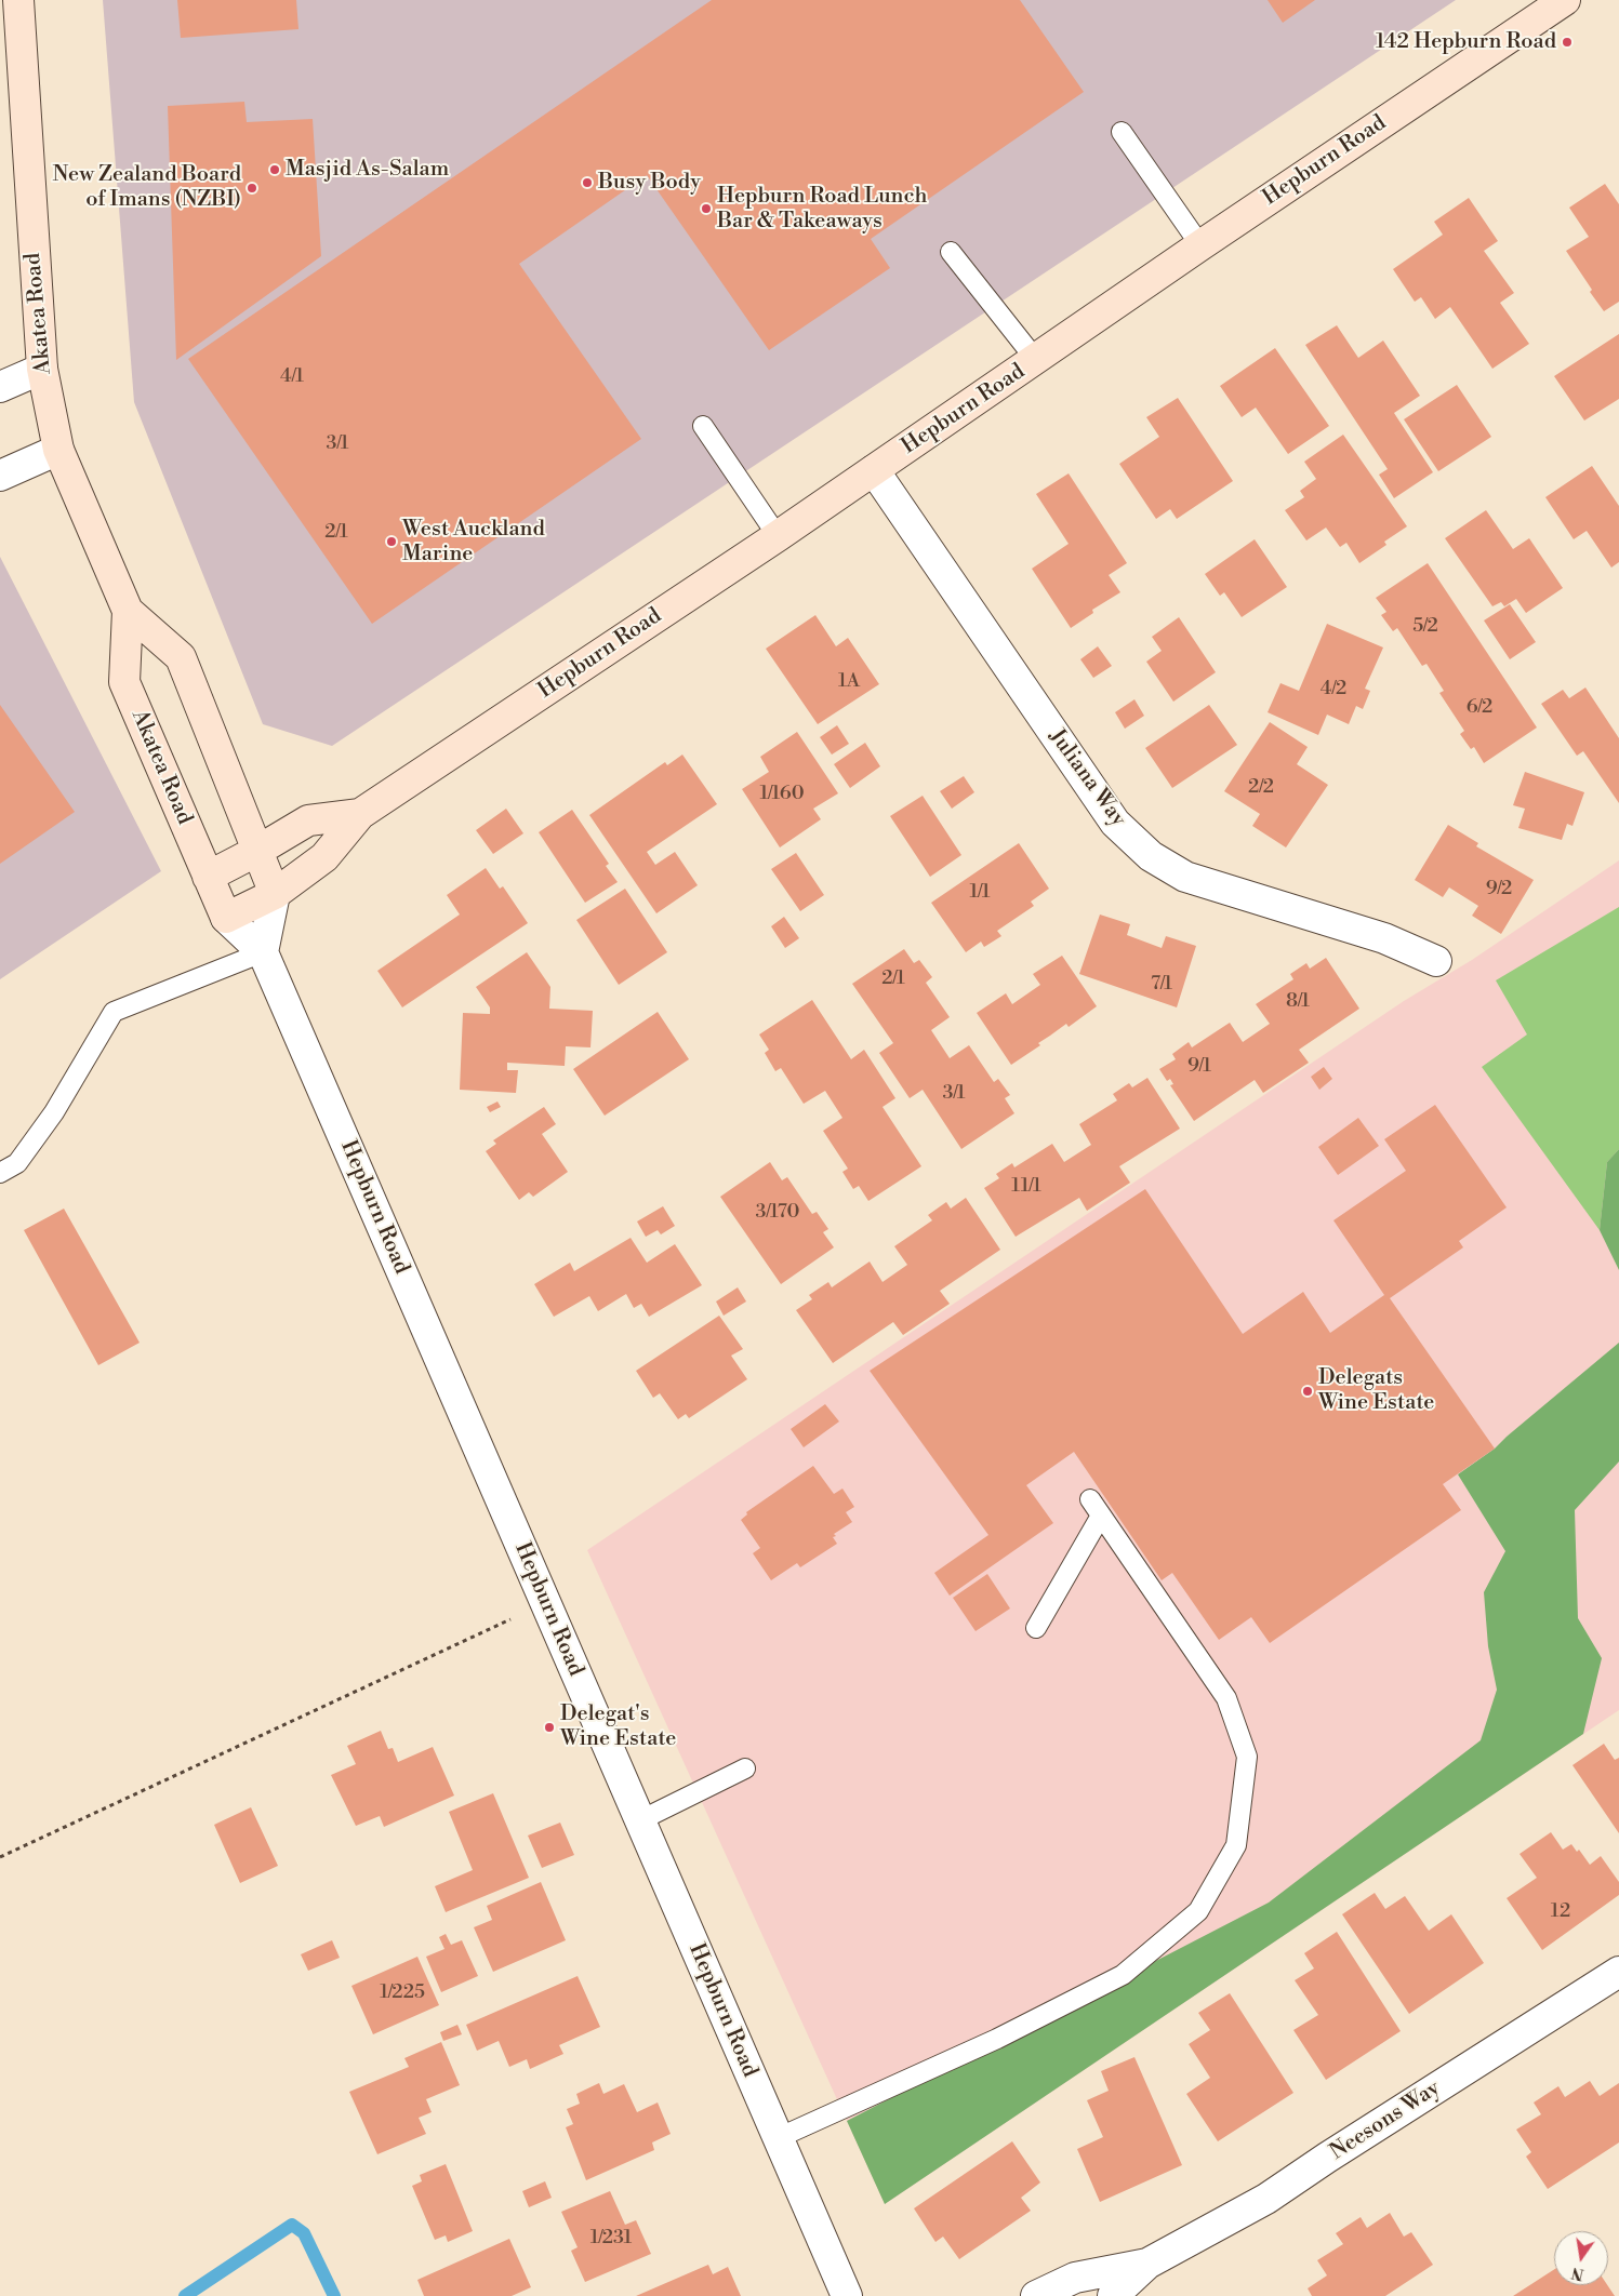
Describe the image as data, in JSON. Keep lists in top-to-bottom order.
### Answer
{
  "streets": {
    "main road": ["Hepburn Road", "Akatea Road"],
    "street": ["Juliana Way", "Neesons Way"]
  },
  "crossings": [
    ["Hepburn Road", "Akatea Road"],
    ["Hepburn Road", "Juliana Way"]
  ],
  "places": [
    "142 Hepburn Road",
    "Masjid As-Salam",
    "Busy Body",
    "New Zealand Board of Imans (NZBI)",
    "Hepburn Road Lunch Bar & Takeaways",
    "West Auckland Marine",
    "Delegats Wine Estate",
    "Delegat's Wine Estate"
  ],
  "house_numbers": [
    "4/1",
    "3/1",
    "2/1",
    "5/2",
    "1A",
    "4/2",
    "6/2",
    "2/2",
    "1/160",
    "9/2",
    "1/1",
    "2/1",
    "7/1",
    "8/1",
    "9/1",
    "3/1",
    "11/1",
    "3/170",
    "12",
    "1/225",
    "1/231"
  ],
  "north": "bottom"
}
